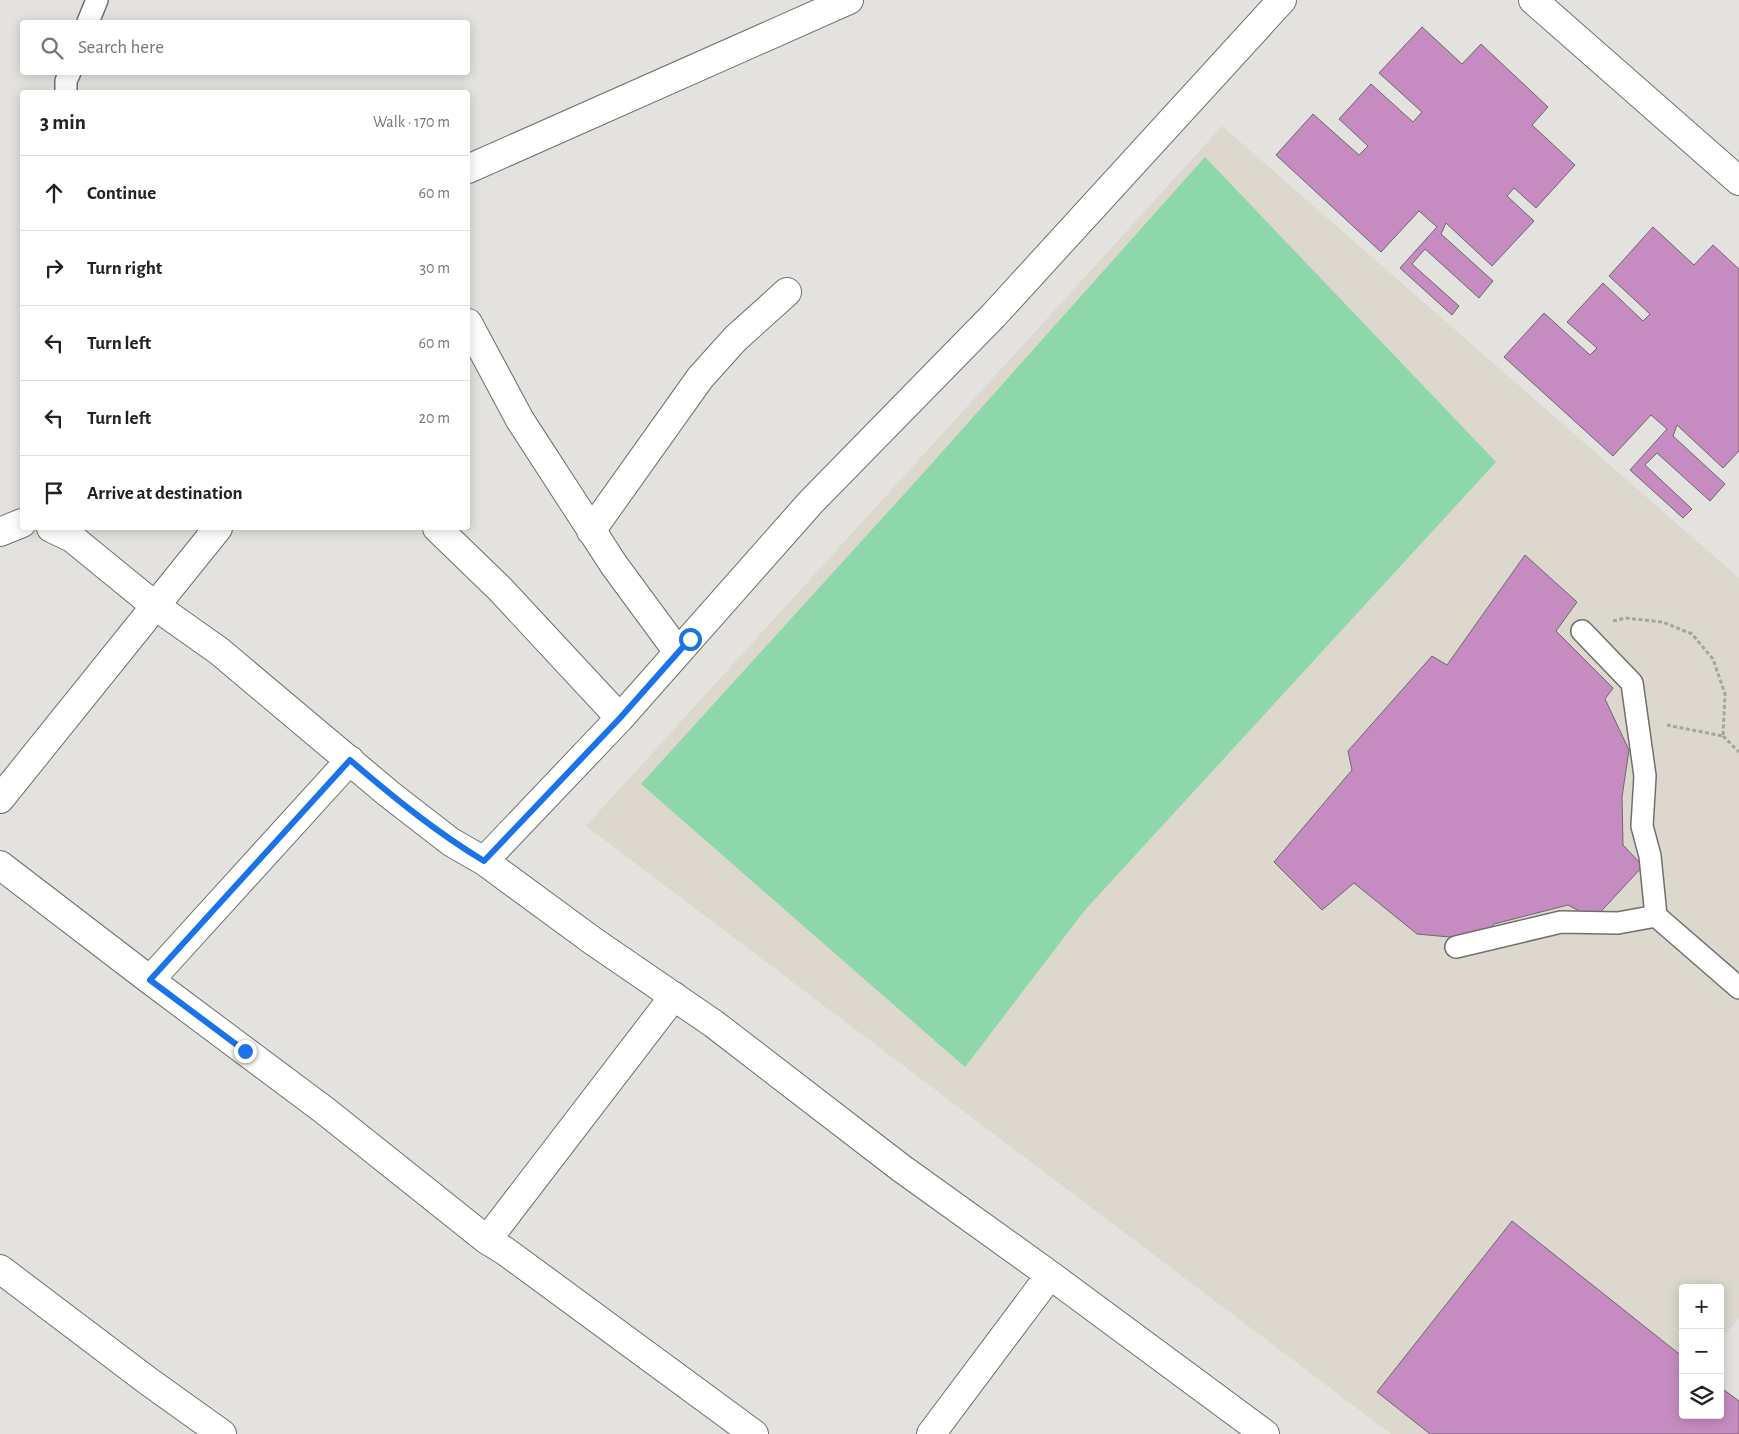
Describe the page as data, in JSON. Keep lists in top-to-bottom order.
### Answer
{
  "page": {
    "search": "Search here",
    "heading": ["3 min", "Walk · 170 m"],
    "list": [
      ["Continue", "60 m"],
      ["Turn right", "30 m"],
      ["Turn left", "60 m"],
      ["Turn left", "20 m"],
      "Arrive at destination"
    ],
    "map_buttons": ["+", "−"]
  }
}
